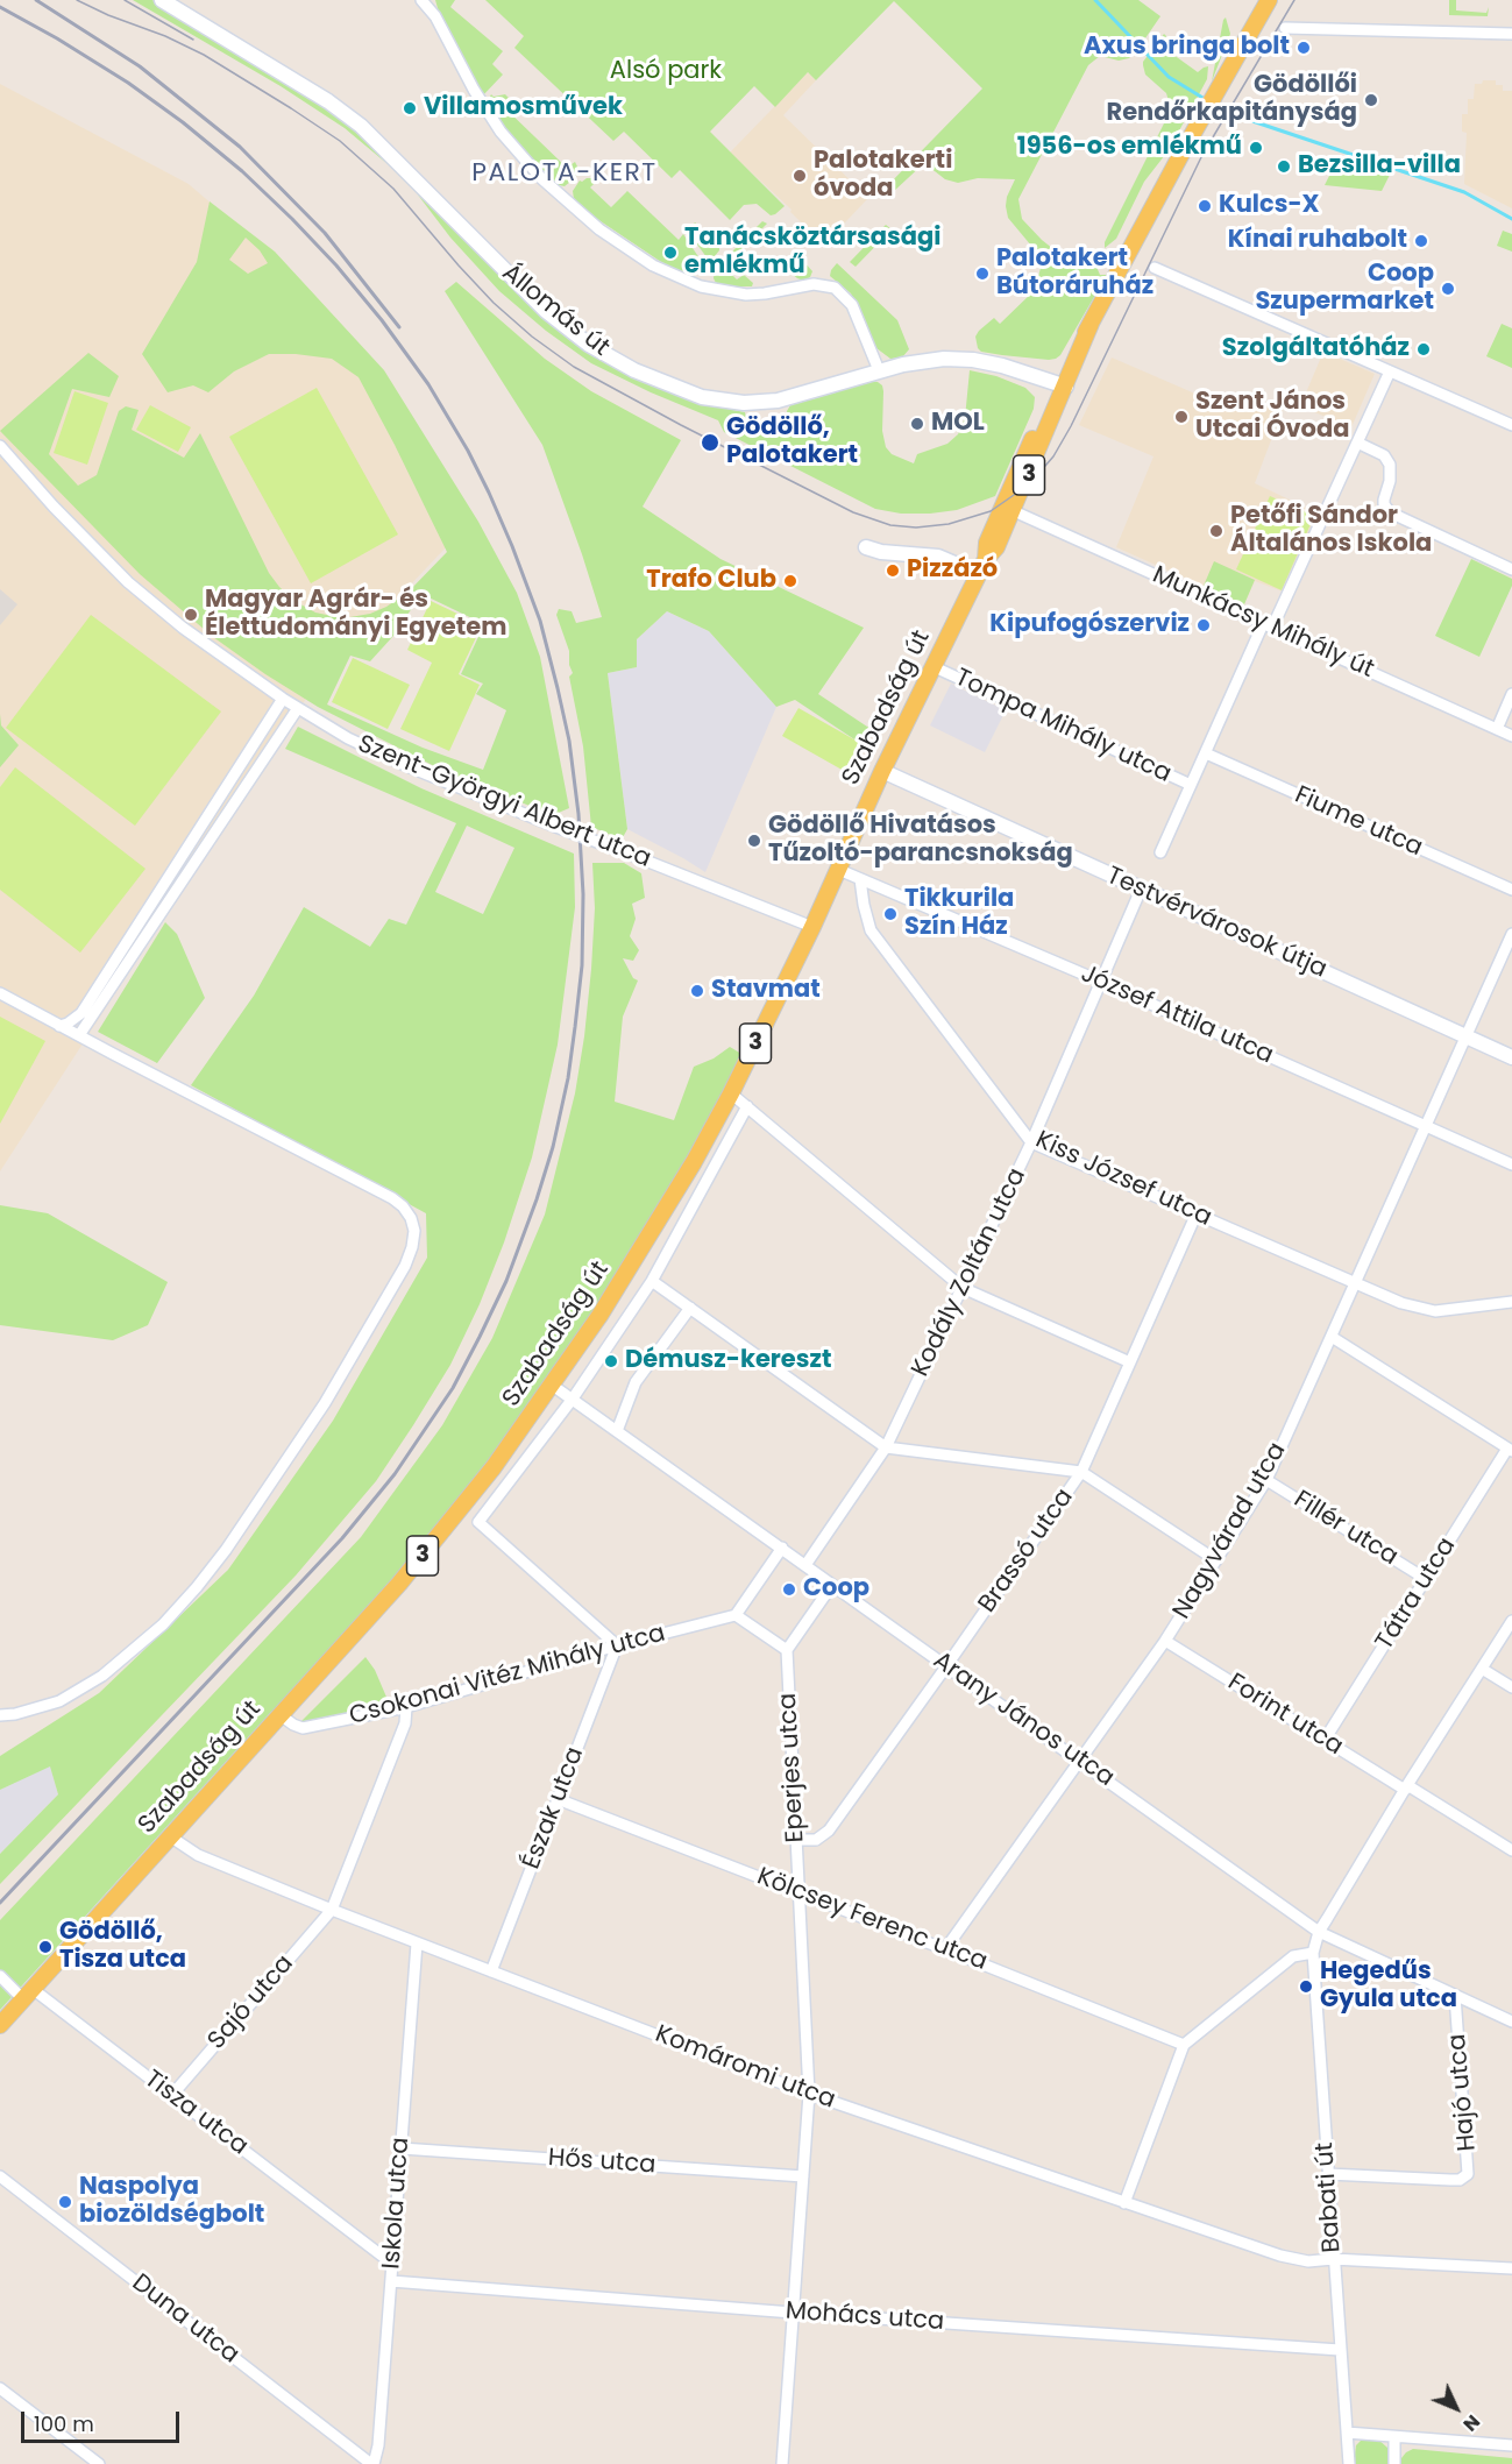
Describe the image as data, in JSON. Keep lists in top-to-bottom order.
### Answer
{
  "streets": {
    "main road": [
      "Állomás út",
      "3",
      "Szabadság út",
      "Testvérvárosok útja"
    ],
    "street": [
      "Munkácsy Mihály út",
      "Tompa Mihály utca",
      "Szent-Györgyi Albert utca",
      "Fiume utca",
      "József Attila utca",
      "Kiss József utca",
      "Kodály Zoltán utca",
      "Fillér utca",
      "Nagyvárad utca",
      "Brassó utca",
      "Tátra utca",
      "Csokonai Vitéz Mihály utca",
      "Forint utca",
      "Arany János utca",
      "Eperjes utca",
      "Észak utca",
      "Kölcsey Ferenc utca",
      "Sajó utca",
      "Komáromi utca",
      "Hajó utca",
      "Tisza utca",
      "Hős utca",
      "Babati út",
      "Iskola utca",
      "Mohács utca",
      "Duna utca"
    ]
  },
  "crossings": [
    ["Állomás út", "Szabadság út"],
    ["Munkácsy Mihály út", "Szabadság út"],
    ["Szabadság út", "Tompa Mihály utca"],
    ["Szabadság út", "Szent-Györgyi Albert utca"],
    ["Szabadság út", "Testvérvárosok útja"],
    ["Szabadság út", "József Attila utca"],
    ["Szabadság út", "Csokonai Vitéz Mihály utca"],
    ["Szabadság út", "Arany János utca"],
    ["Szabadság út", "Észak utca"],
    ["Szabadság út", "Komáromi utca"],
    ["Szabadság út", "Tisza utca"],
    ["Testvérvárosok útja", "Kodály Zoltán utca"],
    ["Testvérvárosok útja", "Nagyvárad utca"],
    ["József Attila utca", "Kiss József utca"],
    ["József Attila utca", "Kodály Zoltán utca"],
    ["József Attila utca", "Nagyvárad utca"],
    ["Kiss József utca", "Kodály Zoltán utca"],
    ["Kiss József utca", "Nagyvárad utca"],
    ["Kiss József utca", "Brassó utca"],
    ["Kodály Zoltán utca", "Arany János utca"],
    ["Fillér utca", "Nagyvárad utca"],
    ["Fillér utca", "Tátra utca"],
    ["Nagyvárad utca", "Forint utca"],
    ["Nagyvárad utca", "Arany János utca"],
    ["Nagyvárad utca", "Kölcsey Ferenc utca"],
    ["Brassó utca", "Arany János utca"],
    ["Brassó utca", "Eperjes utca"],
    ["Tátra utca", "Forint utca"],
    ["Csokonai Vitéz Mihály utca", "Észak utca"],
    ["Csokonai Vitéz Mihály utca", "Sajó utca"],
    ["Forint utca", "Babati út"],
    ["Arany János utca", "Hajó utca"],
    ["Arany János utca", "Babati út"],
    ["Eperjes utca", "Kölcsey Ferenc utca"],
    ["Eperjes utca", "Komáromi utca"],
    ["Eperjes utca", "Hős utca"],
    ["Eperjes utca", "Mohács utca"],
    ["Észak utca", "Kölcsey Ferenc utca"],
    ["Észak utca", "Komáromi utca"],
    ["Sajó utca", "Komáromi utca"],
    ["Sajó utca", "Tisza utca"],
    ["Komáromi utca", "Babati út"],
    ["Komáromi utca", "Iskola utca"],
    ["Hajó utca", "Babati út"],
    ["Tisza utca", "Iskola utca"],
    ["Hős utca", "Iskola utca"],
    ["Babati út", "Mohács utca"],
    ["Iskola utca", "Mohács utca"],
    ["Iskola utca", "Duna utca"]
  ],
  "districts": ["PALOTA-KERT"],
  "parks": ["Alsó park"],
  "places": [
    "Axus bringa bolt",
    "Gödöllői Rendőrkapitányság",
    "Villamosművek",
    "1956-os emlékmű",
    "Bezsilla-villa",
    "Palotakerti óvoda",
    "Kulcs-X",
    "Kínai ruhabolt",
    "Tanácsköztársasági emlékmű",
    "Palotakert Bútoráruház",
    "Coop Szupermarket",
    "Szolgáltatóház",
    "Szent János Utcai Óvoda",
    "MOL",
    "Gödöllő, Palotakert",
    "Petőfi Sándor Általános Iskola",
    "Pizzázó",
    "Trafo Club",
    "Magyar Agrár- és Élettudományi Egyetem",
    "Kipufogószerviz",
    "Gödöllő Hivatásos Tűzoltó-parancsnokság",
    "Tikkurila Szín Ház",
    "Stavmat",
    "Démusz-kereszt",
    "Coop",
    "Gödöllő, Tisza utca",
    "Hegedűs Gyula utca",
    "Naspolya biozöldségbolt"
  ],
  "scale_bar": "100 m",
  "north": "bottom right"
}
